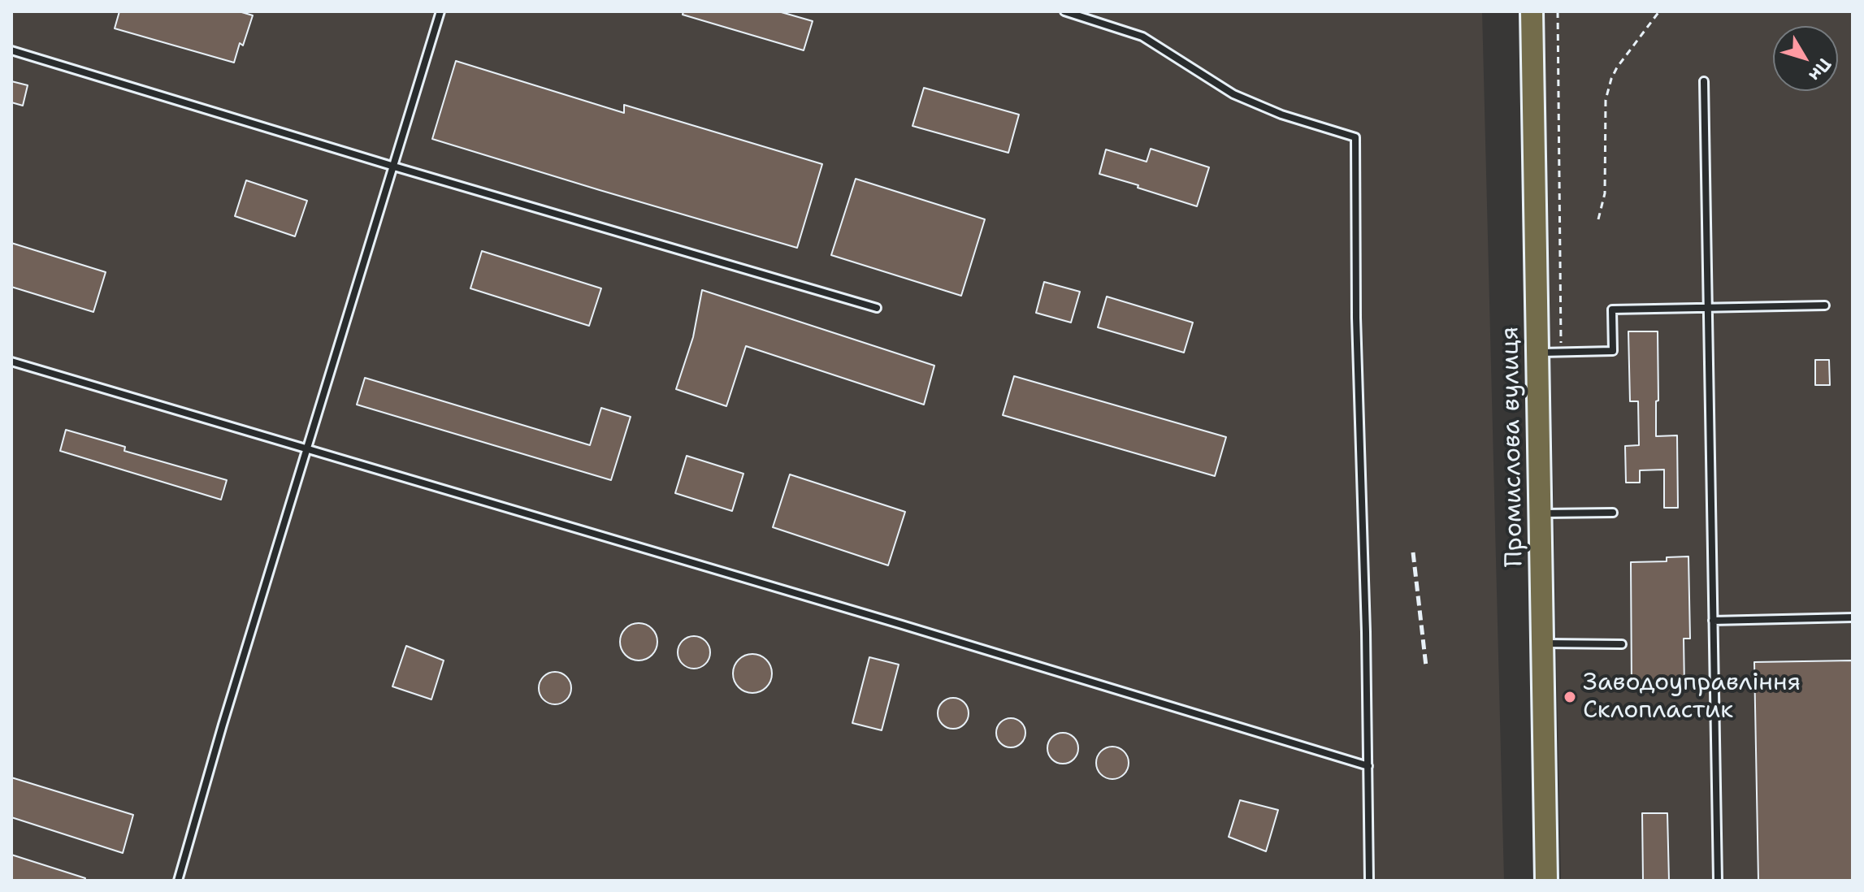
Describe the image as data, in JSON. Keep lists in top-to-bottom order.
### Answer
{
  "streets": {
    "main road": ["Промислова вулиця"]
  },
  "places": ["Заводоуправління Склопластик"],
  "north": "bottom right"
}
